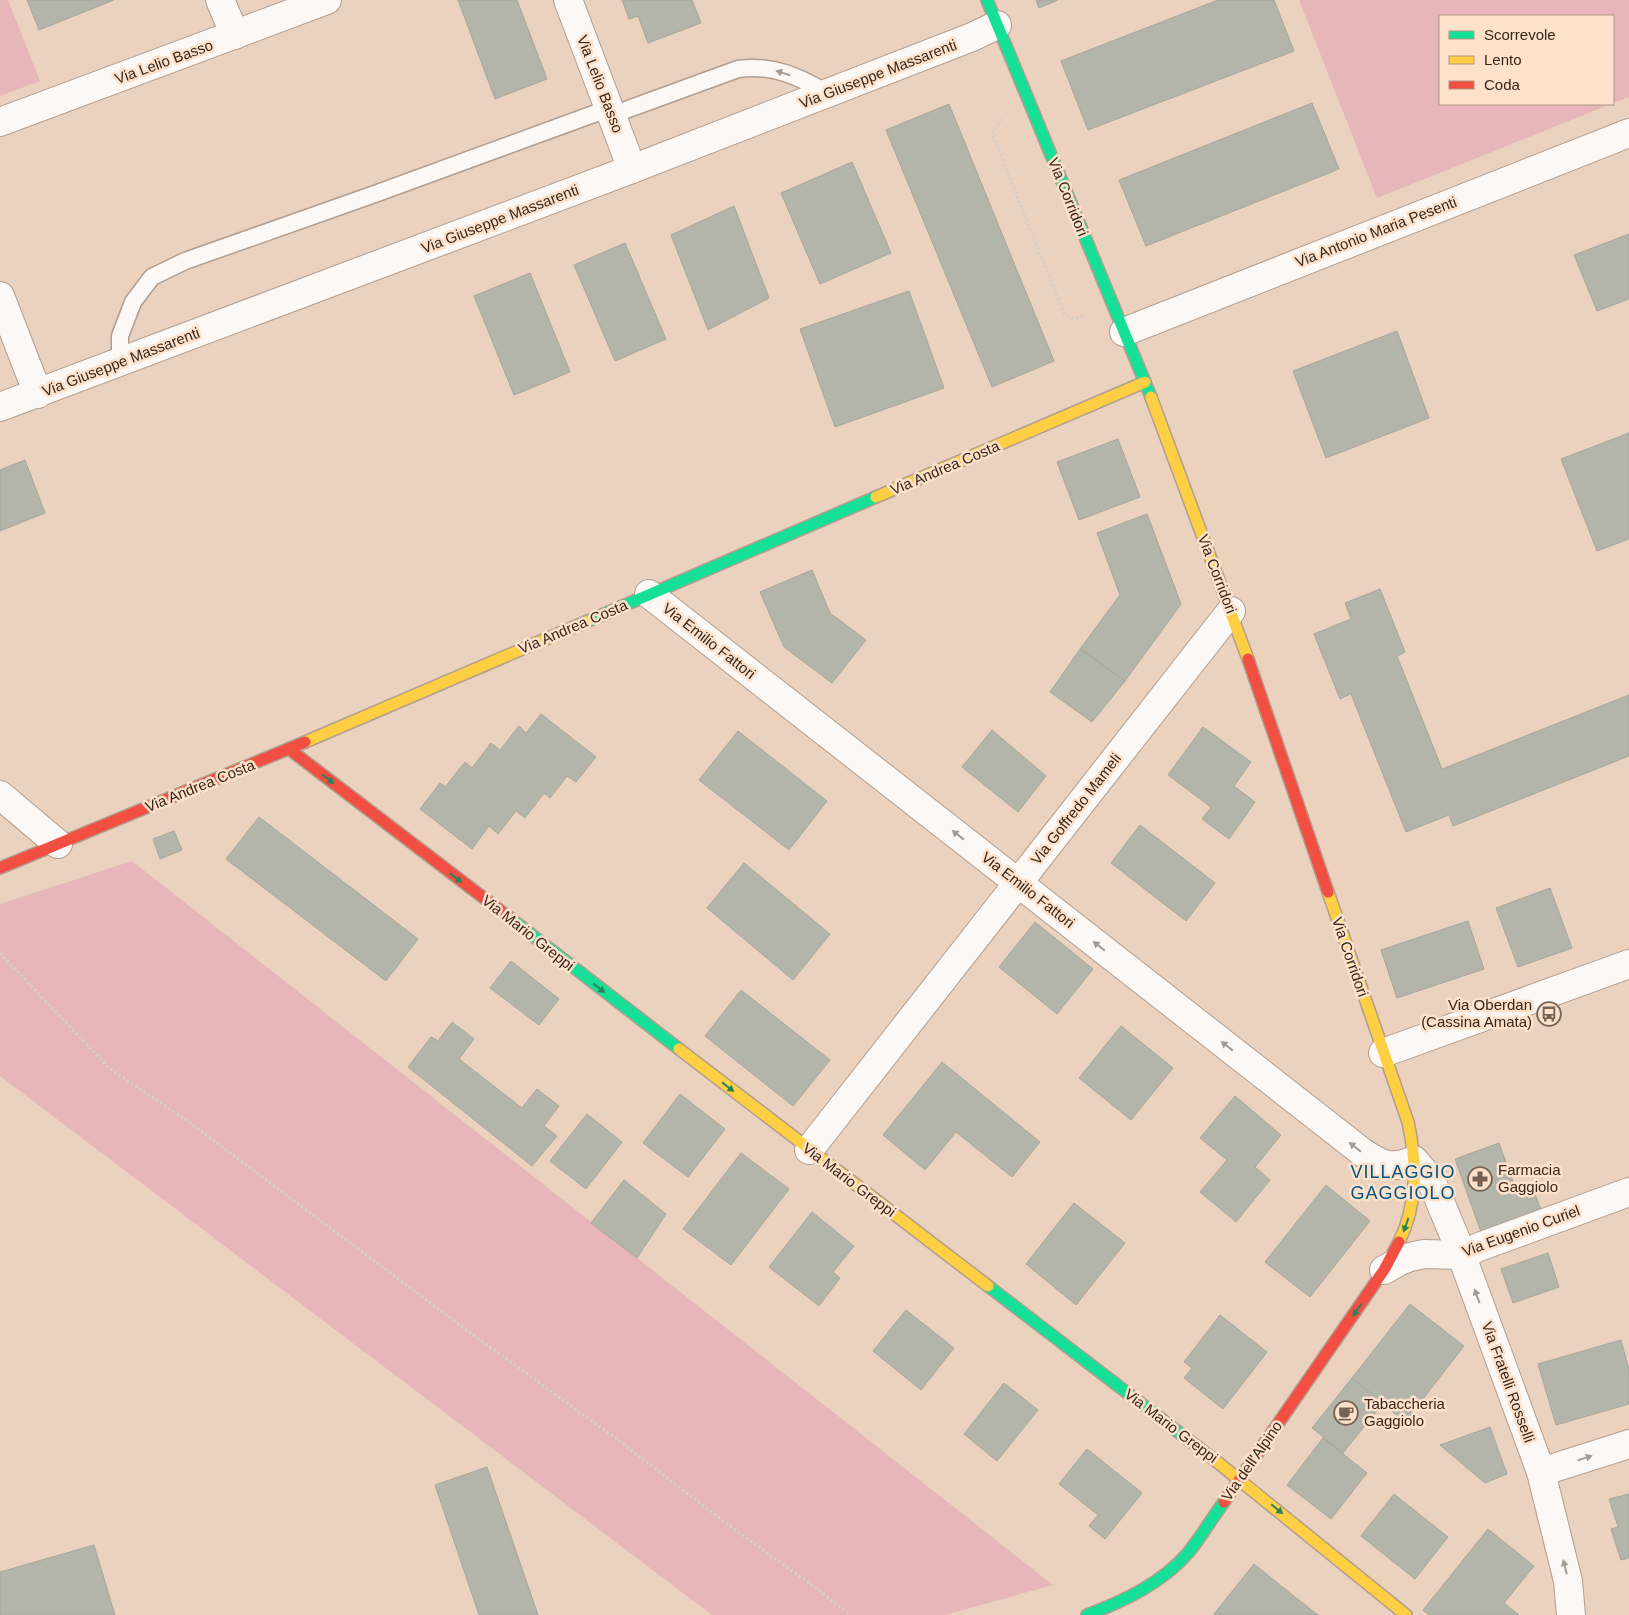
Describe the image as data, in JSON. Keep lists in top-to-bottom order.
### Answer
{
  "streets": {
    "street": [
      "Via Lelio Basso",
      "Via Giuseppe Massarenti",
      "Via Corridori",
      "Via Antonio Maria Pesenti",
      "Via Andrea Costa",
      "Via Emilio Fattori",
      "Via Goffredo Mameli",
      "Via Mario Greppi",
      "Via Eugenio Curiel",
      "Via Fratelli Rosselli",
      "Via dell'Alpino"
    ]
  },
  "crossings": [
    ["Via Lelio Basso", "Via Giuseppe Massarenti"],
    ["Via Giuseppe Massarenti", "Via Corridori"],
    ["Via Corridori", "Via Antonio Maria Pesenti"],
    ["Via Corridori", "Via Andrea Costa"],
    ["Via Corridori", "Via Emilio Fattori"],
    ["Via Corridori", "Via Goffredo Mameli"],
    ["Via Corridori", "Via Fratelli Rosselli"],
    ["Via Corridori", "Via dell'Alpino"],
    ["Via Andrea Costa", "Via Emilio Fattori"],
    ["Via Andrea Costa", "Via Mario Greppi"],
    ["Via Emilio Fattori", "Via Goffredo Mameli"],
    ["Via Emilio Fattori", "Via Fratelli Rosselli"],
    ["Via Emilio Fattori", "Via dell'Alpino"],
    ["Via Goffredo Mameli", "Via Mario Greppi"],
    ["Via Mario Greppi", "Via dell'Alpino"],
    ["Via Eugenio Curiel", "Via Fratelli Rosselli"],
    ["Via Eugenio Curiel", "Via dell'Alpino"],
    ["Via Fratelli Rosselli", "Via dell'Alpino"]
  ],
  "one_way": [
    "Via Emilio Fattori",
    "Via Mario Greppi",
    "Via Fratelli Rosselli",
    "Via dell'Alpino"
  ],
  "districts": ["VILLAGGIO GAGGIOLO"],
  "places": {
    "bus stop": ["Via Oberdan (Cassina Amata)"],
    "pharmacy": ["Farmacia Gaggiolo"],
    "cafe": ["Tabaccheria Gaggiolo"]
  },
  "legend": ["Scorrevole", "Lento", "Coda"]
}
